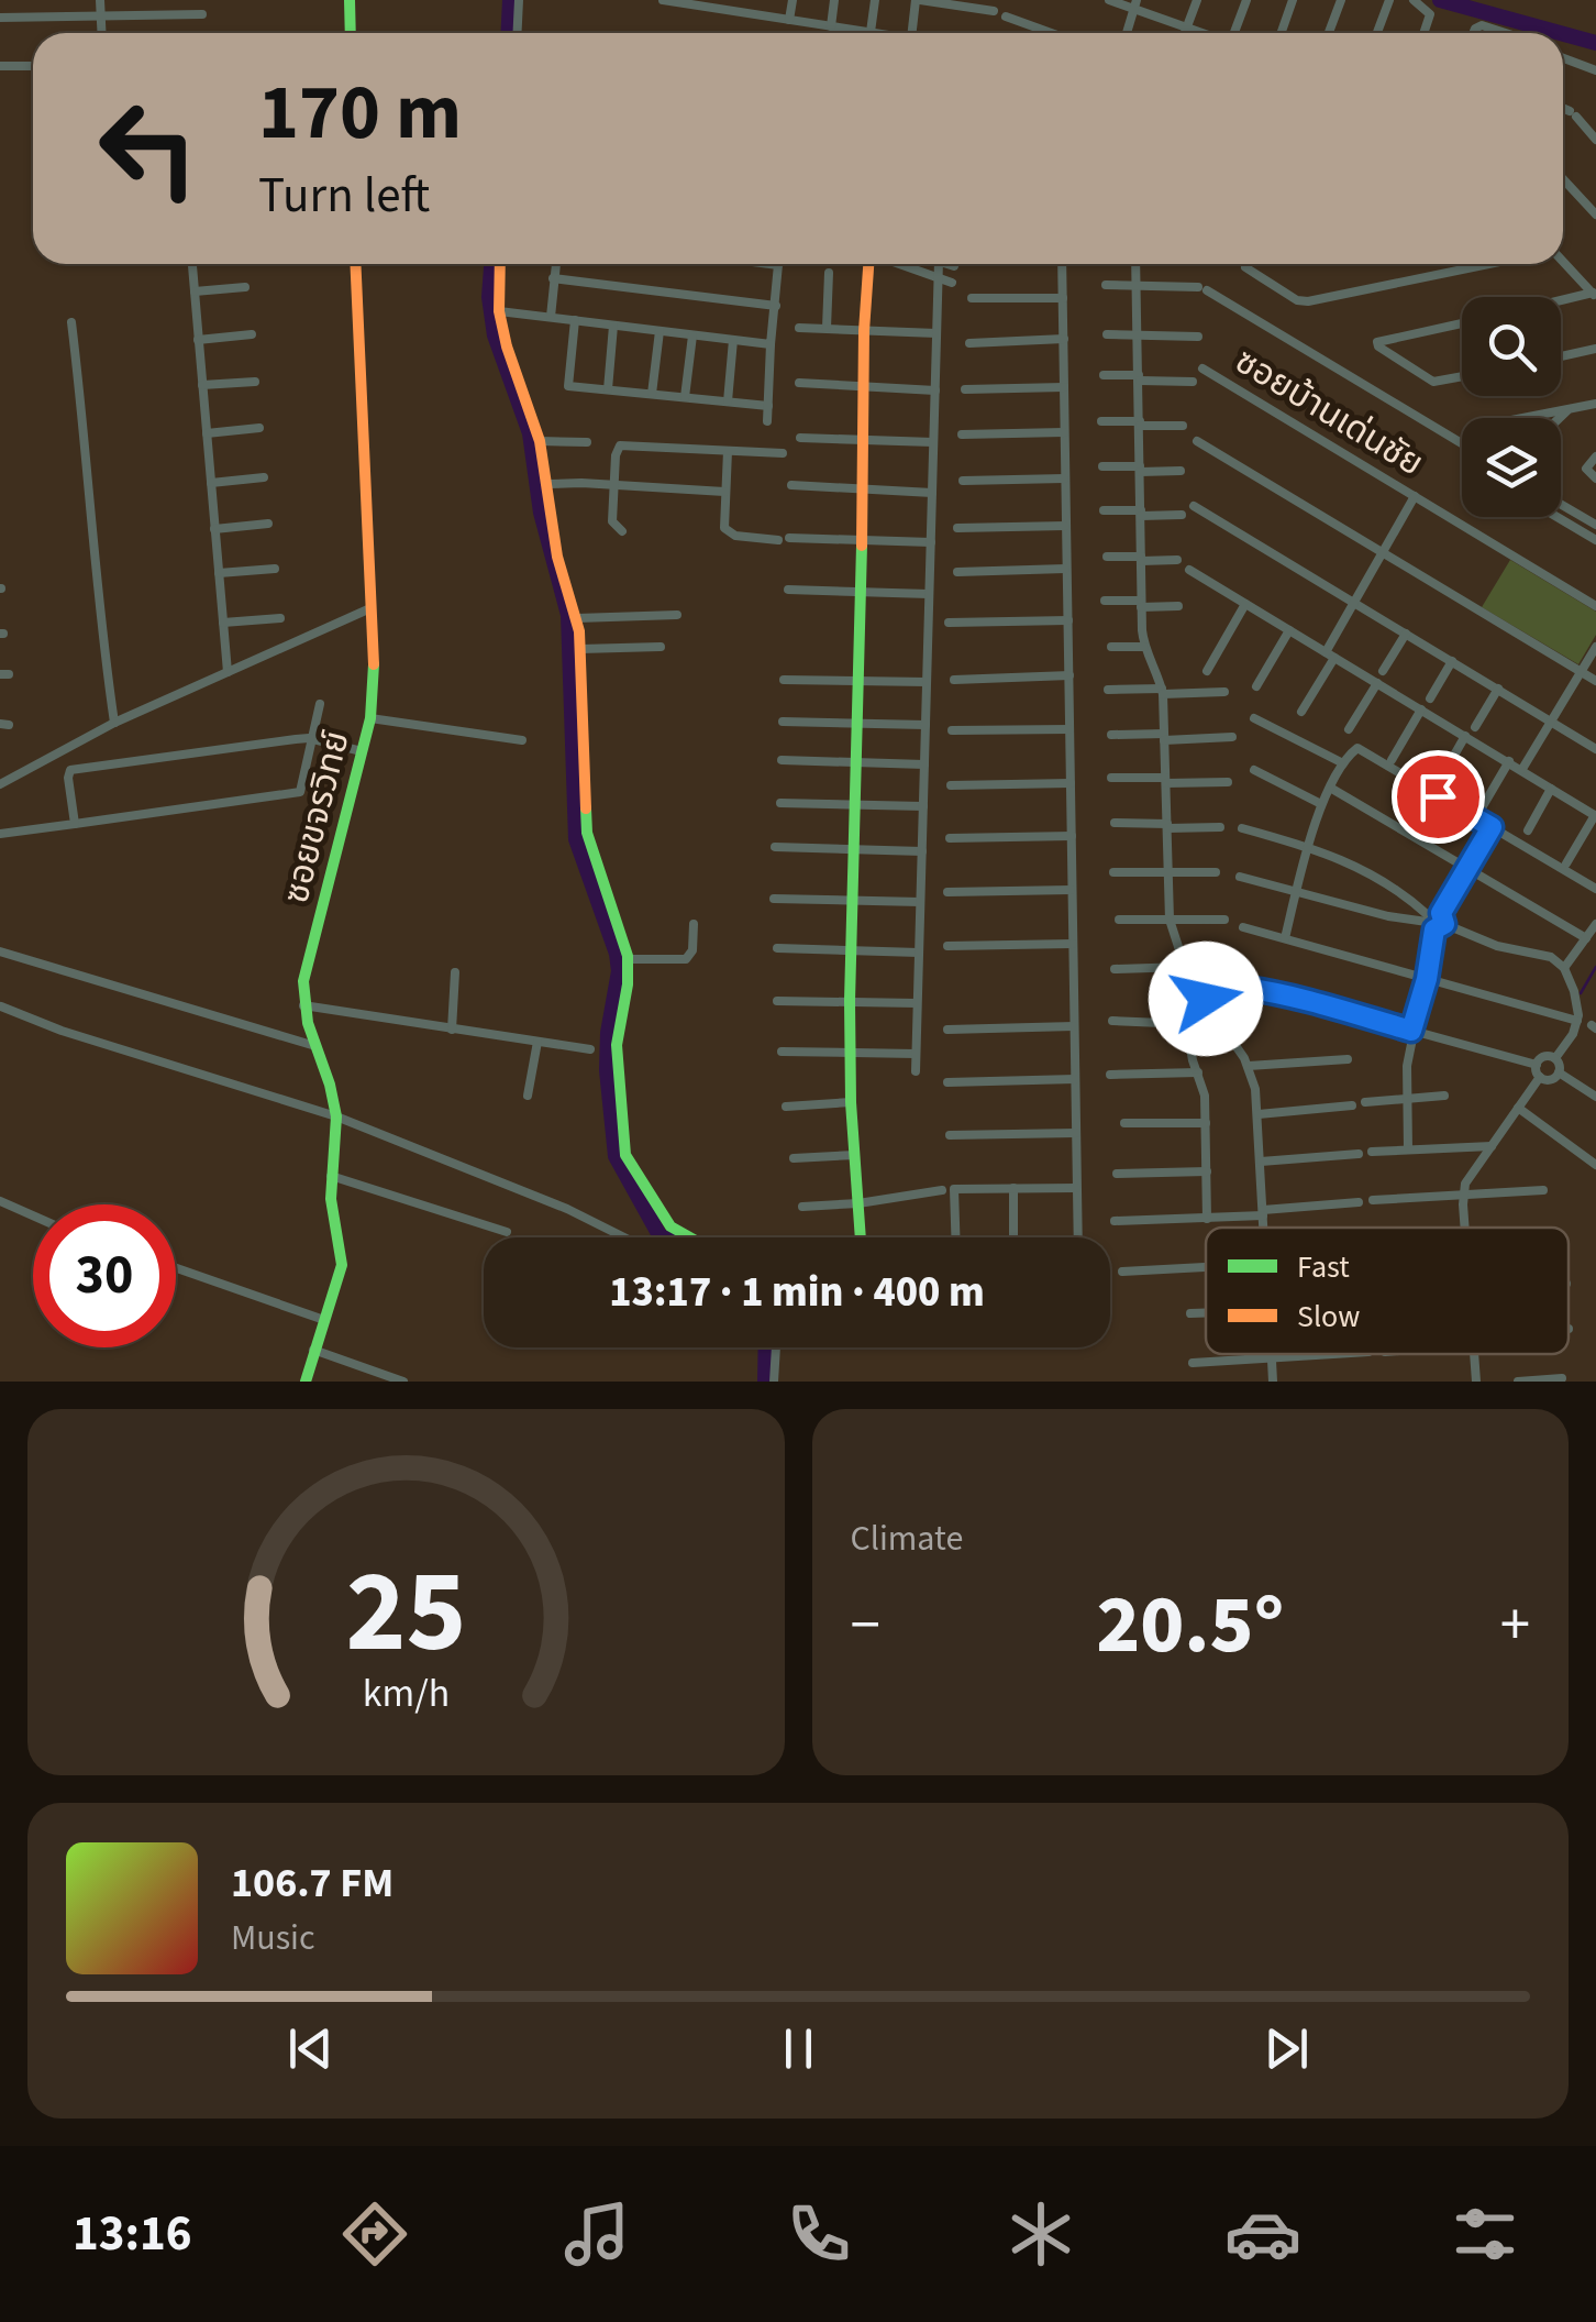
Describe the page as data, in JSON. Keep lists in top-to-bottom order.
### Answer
{
  "streets": {
    "street": ["ซอยบ้านเด่นชัย", "ซอยขจรวิทย์"]
  },
  "legend": ["Fast", "Slow"],
  "page": {
    "turn": ["170 m", "Turn left"],
    "limit": "30",
    "trip": "13:17 · 1 min · 400 m",
    "tile": "Climate",
    "heat": ["−", "20.5°", "+"],
    "song": ["106.7 FM", "Music"],
    "tabs": "13:16",
    "gauge": ["25", "km/h"]
  }
}
